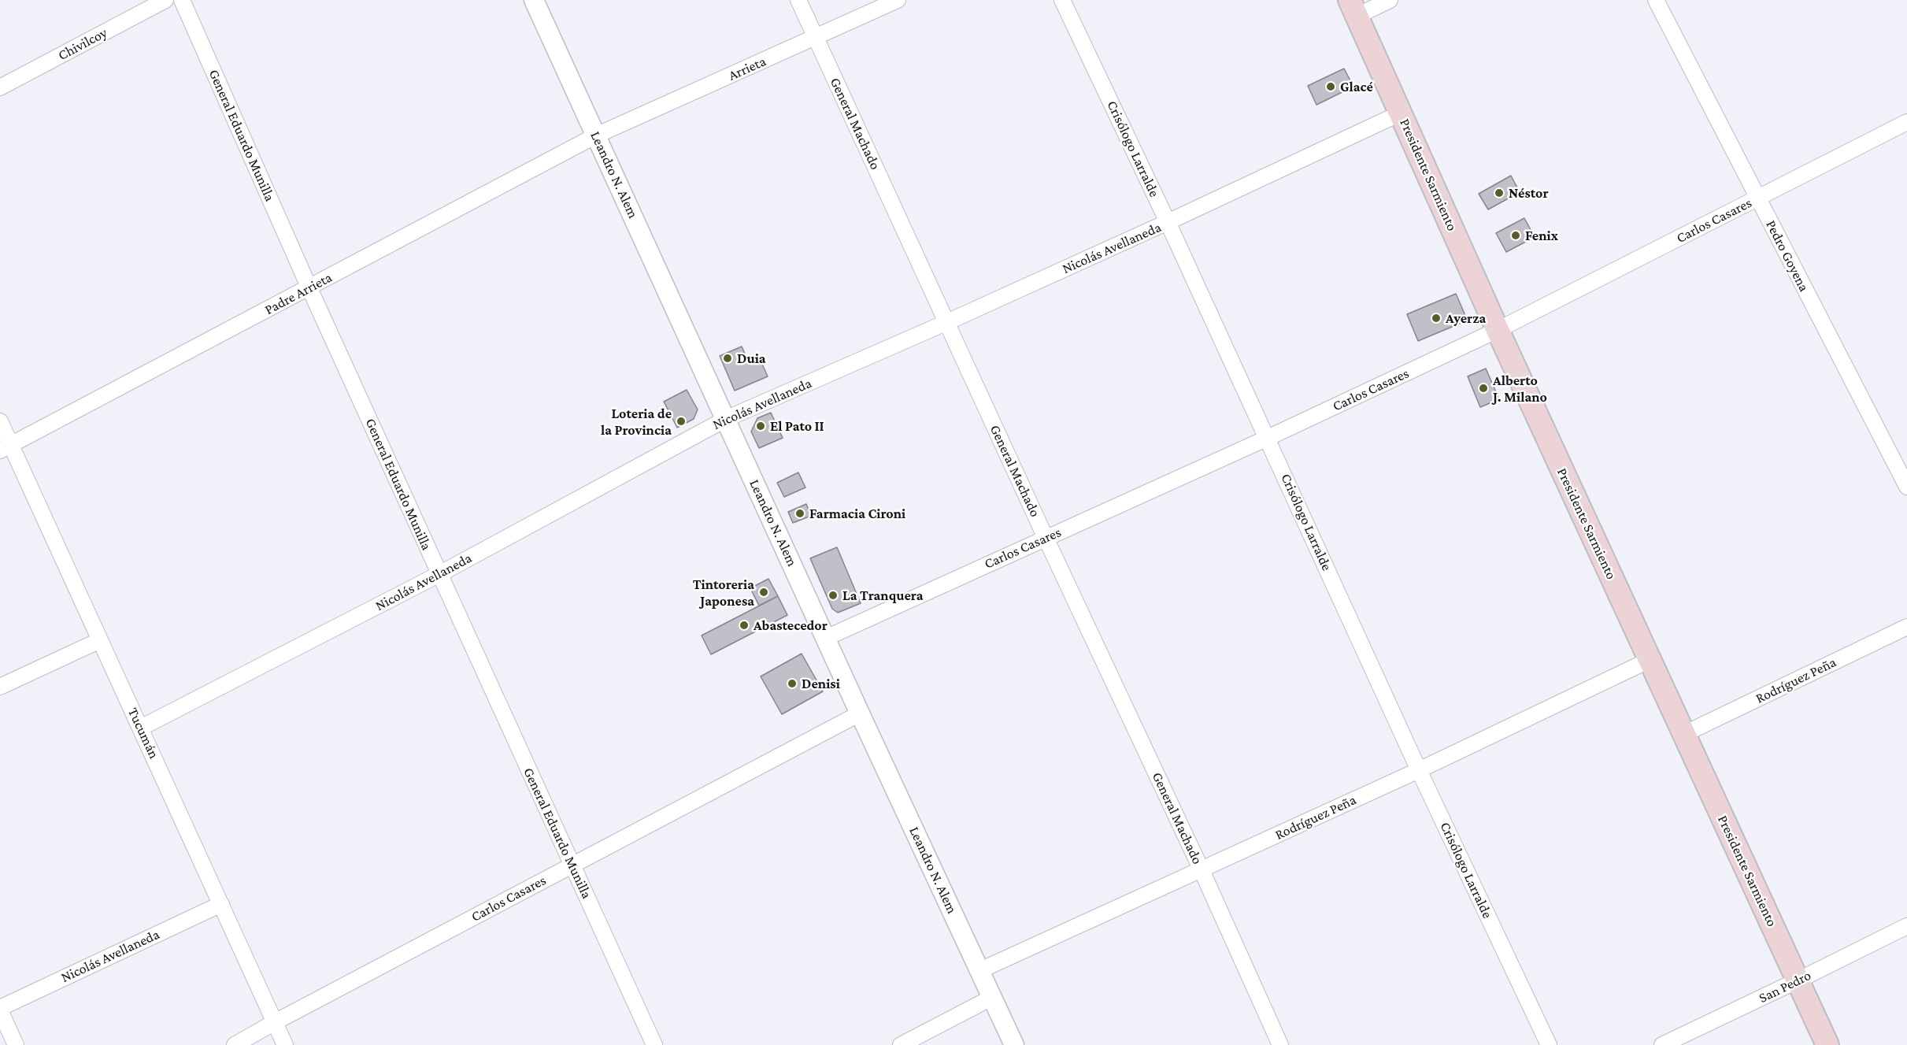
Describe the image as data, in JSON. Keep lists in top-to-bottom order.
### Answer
{
  "streets": {
    "main road": ["Presidente Sarmiento"],
    "street": [
      "Chivilcoy",
      "Arrieta",
      "General Machado",
      "General Eduardo Munilla",
      "Crisólogo Larralde",
      "Leandro N. Alem",
      "Carlos Casares",
      "Nicolás Avellaneda",
      "Pedro Goyena",
      "Padre Arrieta",
      "Rodríguez Peña",
      "Tucumán",
      "San Pedro"
    ]
  },
  "crossings": [
    ["Arrieta", "General Machado"],
    ["Arrieta", "Leandro N. Alem"],
    ["Arrieta", "Padre Arrieta"],
    ["General Machado", "Carlos Casares"],
    ["General Machado", "Nicolás Avellaneda"],
    ["General Machado", "Rodríguez Peña"],
    ["General Eduardo Munilla", "Carlos Casares"],
    ["General Eduardo Munilla", "Nicolás Avellaneda"],
    ["General Eduardo Munilla", "Padre Arrieta"],
    ["Crisólogo Larralde", "Carlos Casares"],
    ["Crisólogo Larralde", "Nicolás Avellaneda"],
    ["Crisólogo Larralde", "Rodríguez Peña"],
    ["Leandro N. Alem", "Carlos Casares"],
    ["Leandro N. Alem", "Nicolás Avellaneda"],
    ["Leandro N. Alem", "Padre Arrieta"],
    ["Leandro N. Alem", "Rodríguez Peña"],
    ["Presidente Sarmiento", "Carlos Casares"],
    ["Presidente Sarmiento", "Nicolás Avellaneda"],
    ["Presidente Sarmiento", "Rodríguez Peña"],
    ["Presidente Sarmiento", "San Pedro"],
    ["Carlos Casares", "Pedro Goyena"],
    ["Carlos Casares", "Tucumán"],
    ["Nicolás Avellaneda", "Tucumán"],
    ["Padre Arrieta", "Tucumán"]
  ],
  "places": [
    "Glacé",
    "Néstor",
    "Fenix",
    "Ayerza",
    "Duia",
    "Alberto J. Milano",
    "Loteria de la Provincia",
    "El Pato II",
    "Farmacia Cironi",
    "Tintoreria Japonesa",
    "La Tranquera",
    "Abastecedor",
    "Denisi"
  ]
}
